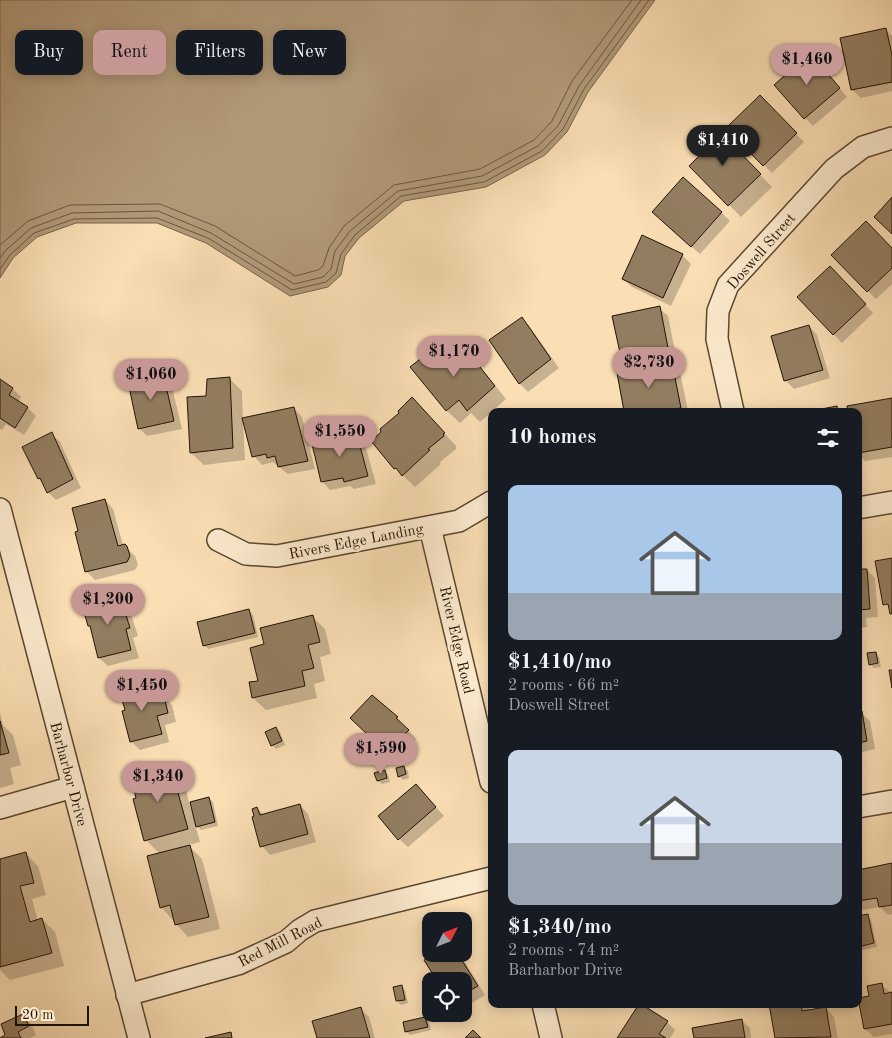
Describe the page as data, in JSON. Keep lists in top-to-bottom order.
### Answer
{
  "streets": {
    "street": [
      "Doswell Street",
      "Rivers Edge Landing",
      "River Edge Road",
      "Barharbor Drive",
      "Red Mill Road"
    ]
  },
  "crossings": [
    ["Rivers Edge Landing", "River Edge Road"],
    ["Barharbor Drive", "Red Mill Road"]
  ],
  "scale_bar": "20 m",
  "north": "top right",
  "page": {
    "chip": [
      "Buy",
      "Rent",
      "Filters",
      "New"
    ],
    "price": [
      "$1,460",
      "$1,410",
      "$1,170",
      "$2,730",
      "$1,060",
      "$1,550",
      "$1,200",
      "$1,450",
      "$1,590",
      "$1,340"
    ],
    "heading": "10 homes",
    "list": [
      {
        "name": "$1,410/mo",
        "note": "2 rooms · 66 m² · Doswell Street"
      },
      {
        "name": "$1,340/mo",
        "note": "2 rooms · 74 m² · Barharbor Drive"
      }
    ],
    "scale": "20 m"
  }
}
